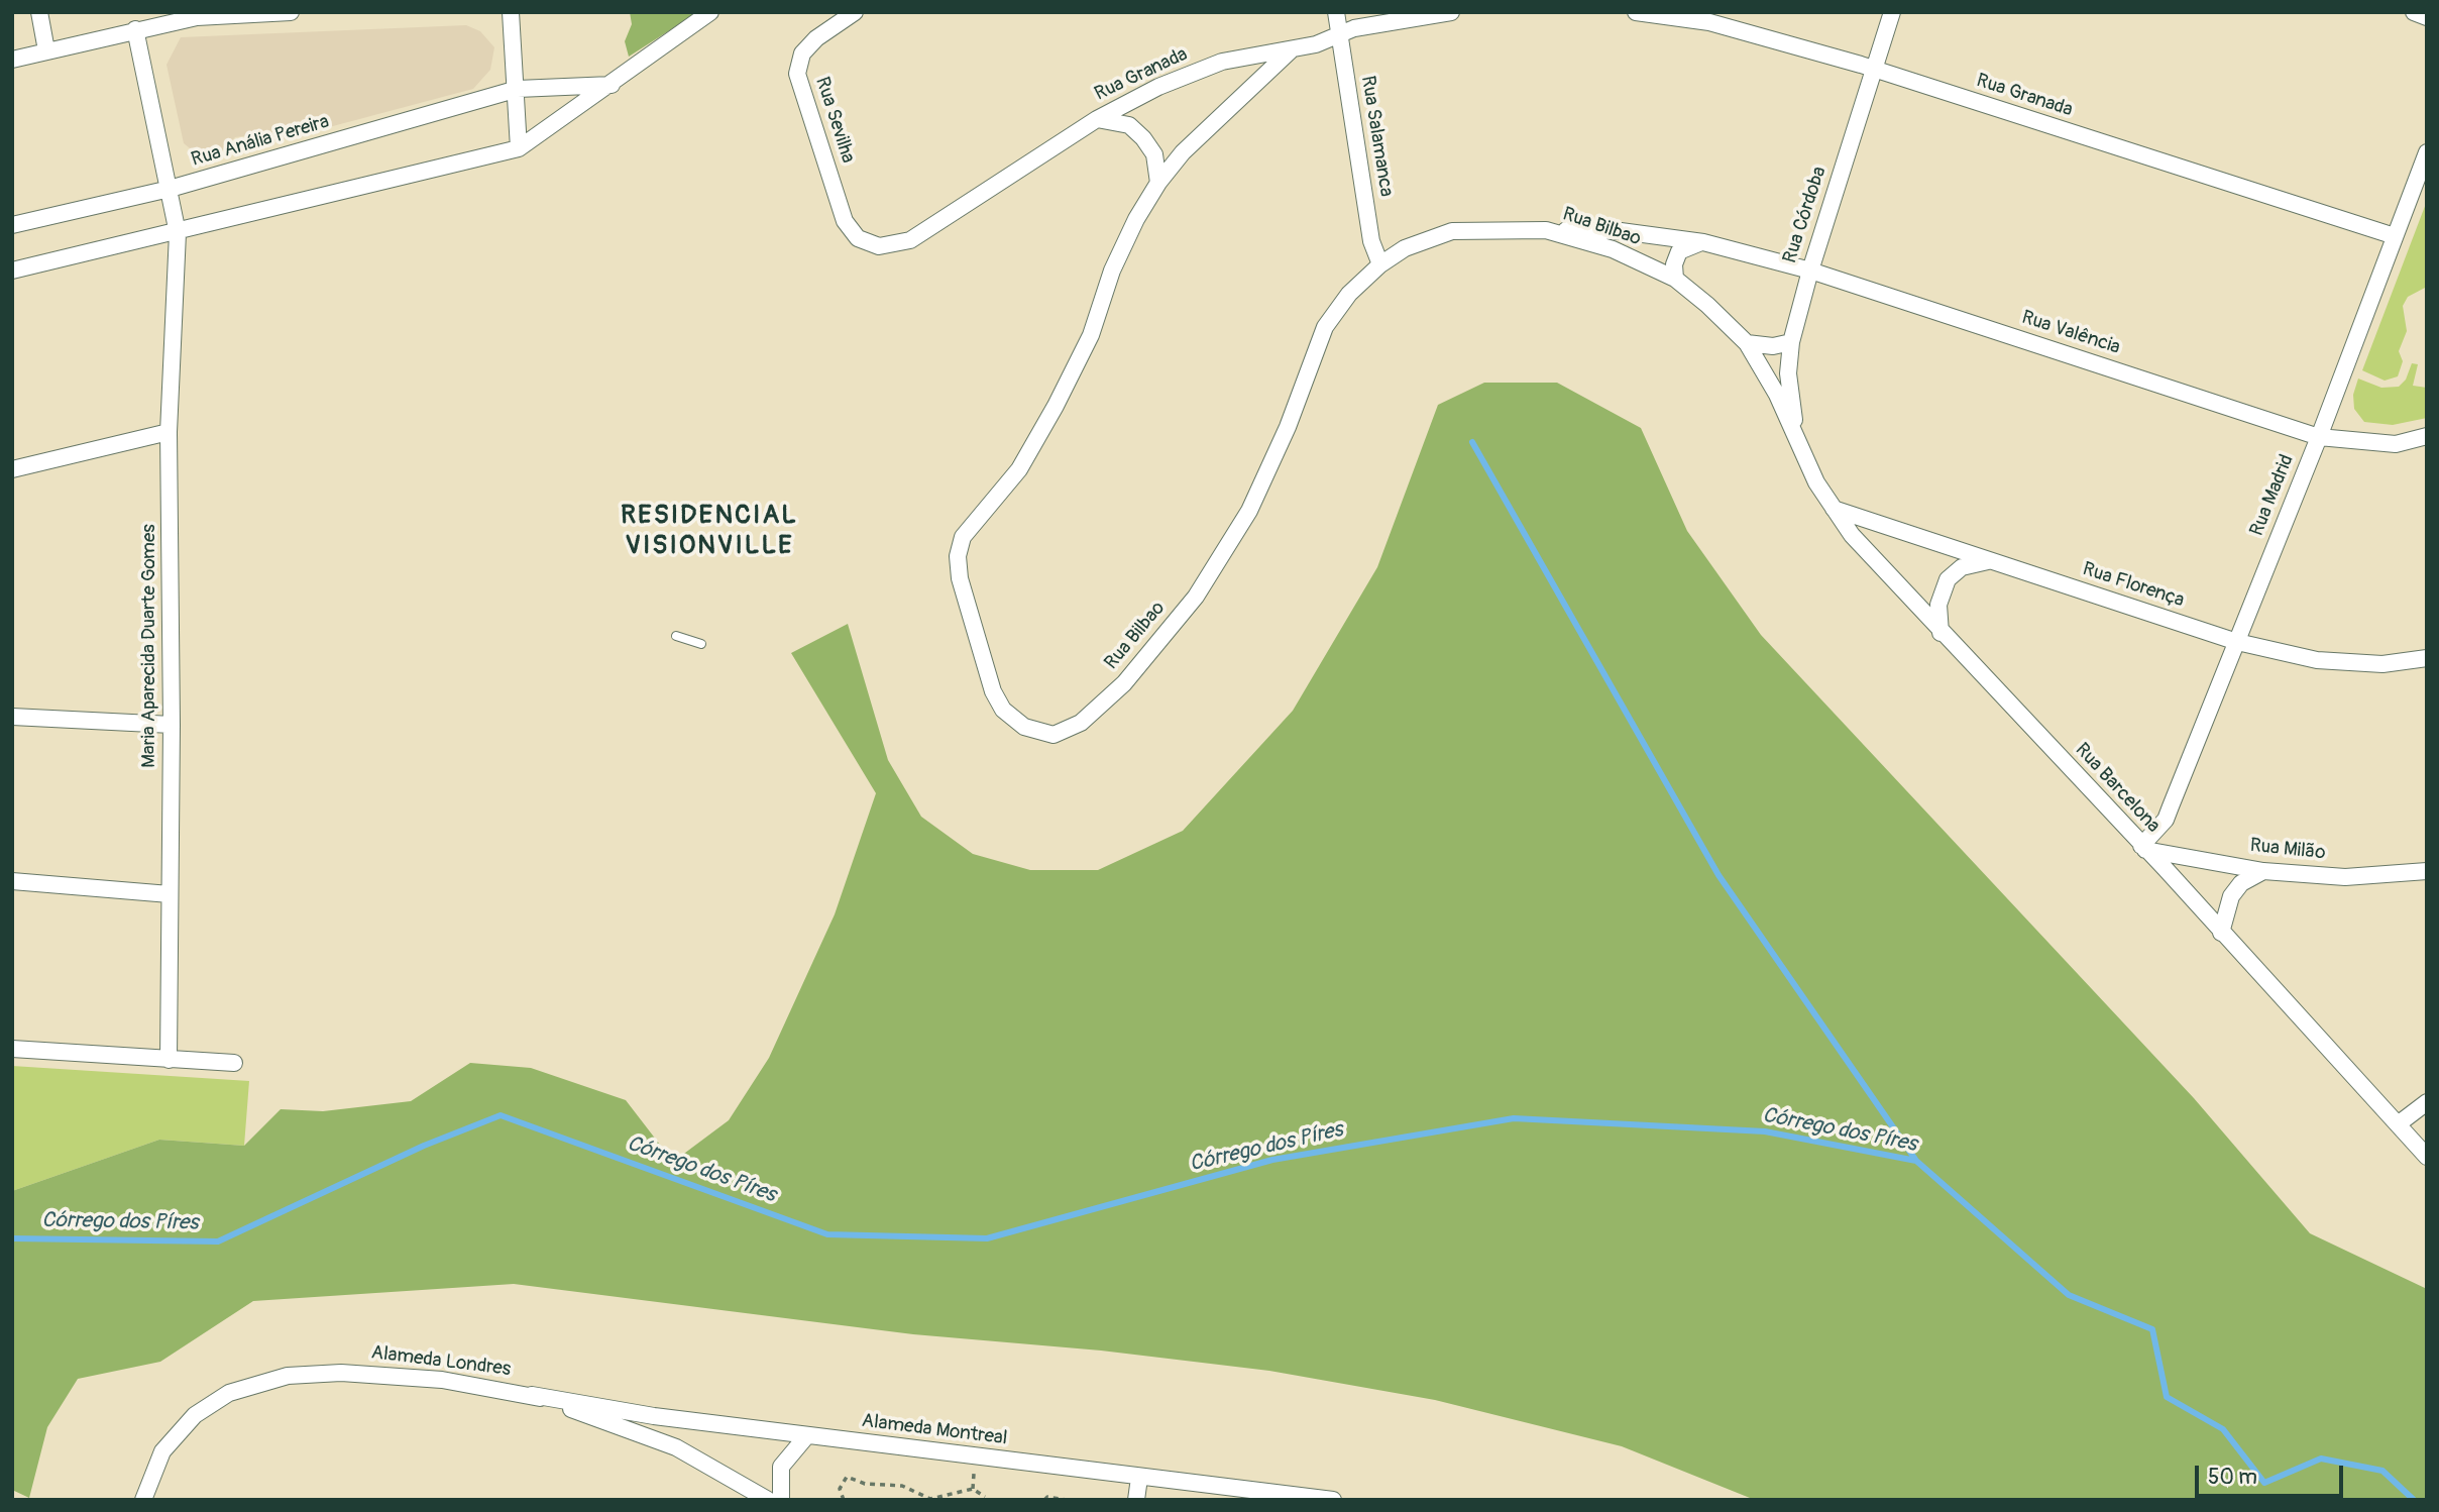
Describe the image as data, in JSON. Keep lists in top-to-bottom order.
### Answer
{
  "streets": {
    "street": [
      "Rua Granada",
      "Rua Sevilha",
      "Rua Salamanca",
      "Rua Anália Pereira",
      "Rua Córdoba",
      "Rua Bilbao",
      "Rua Valência",
      "Rua Madrid",
      "Rua Florença",
      "Maria Aparecida Duarte Gomes",
      "Rua Barcelona",
      "Rua Milão",
      "Alameda Londres",
      "Alameda Montreal"
    ]
  },
  "crossings": [
    ["Rua Granada", "Rua Sevilha"],
    ["Rua Granada", "Rua Salamanca"],
    ["Rua Granada", "Rua Córdoba"],
    ["Rua Granada", "Rua Bilbao"],
    ["Rua Granada", "Rua Madrid"],
    ["Rua Salamanca", "Rua Bilbao"],
    ["Rua Anália Pereira", "Maria Aparecida Duarte Gomes"],
    ["Rua Córdoba", "Rua Bilbao"],
    ["Rua Córdoba", "Rua Valência"],
    ["Rua Córdoba", "Rua Barcelona"],
    ["Rua Bilbao", "Rua Valência"],
    ["Rua Bilbao", "Rua Barcelona"],
    ["Rua Valência", "Rua Madrid"],
    ["Rua Madrid", "Rua Florença"],
    ["Rua Madrid", "Rua Barcelona"],
    ["Rua Madrid", "Rua Milão"],
    ["Rua Florença", "Rua Barcelona"],
    ["Rua Barcelona", "Rua Milão"],
    ["Alameda Londres", "Alameda Montreal"]
  ],
  "districts": ["RESIDENCIAL VISIONVILLE"],
  "water": ["Córrego dos Píres"],
  "scale_bar": "50 m"
}
